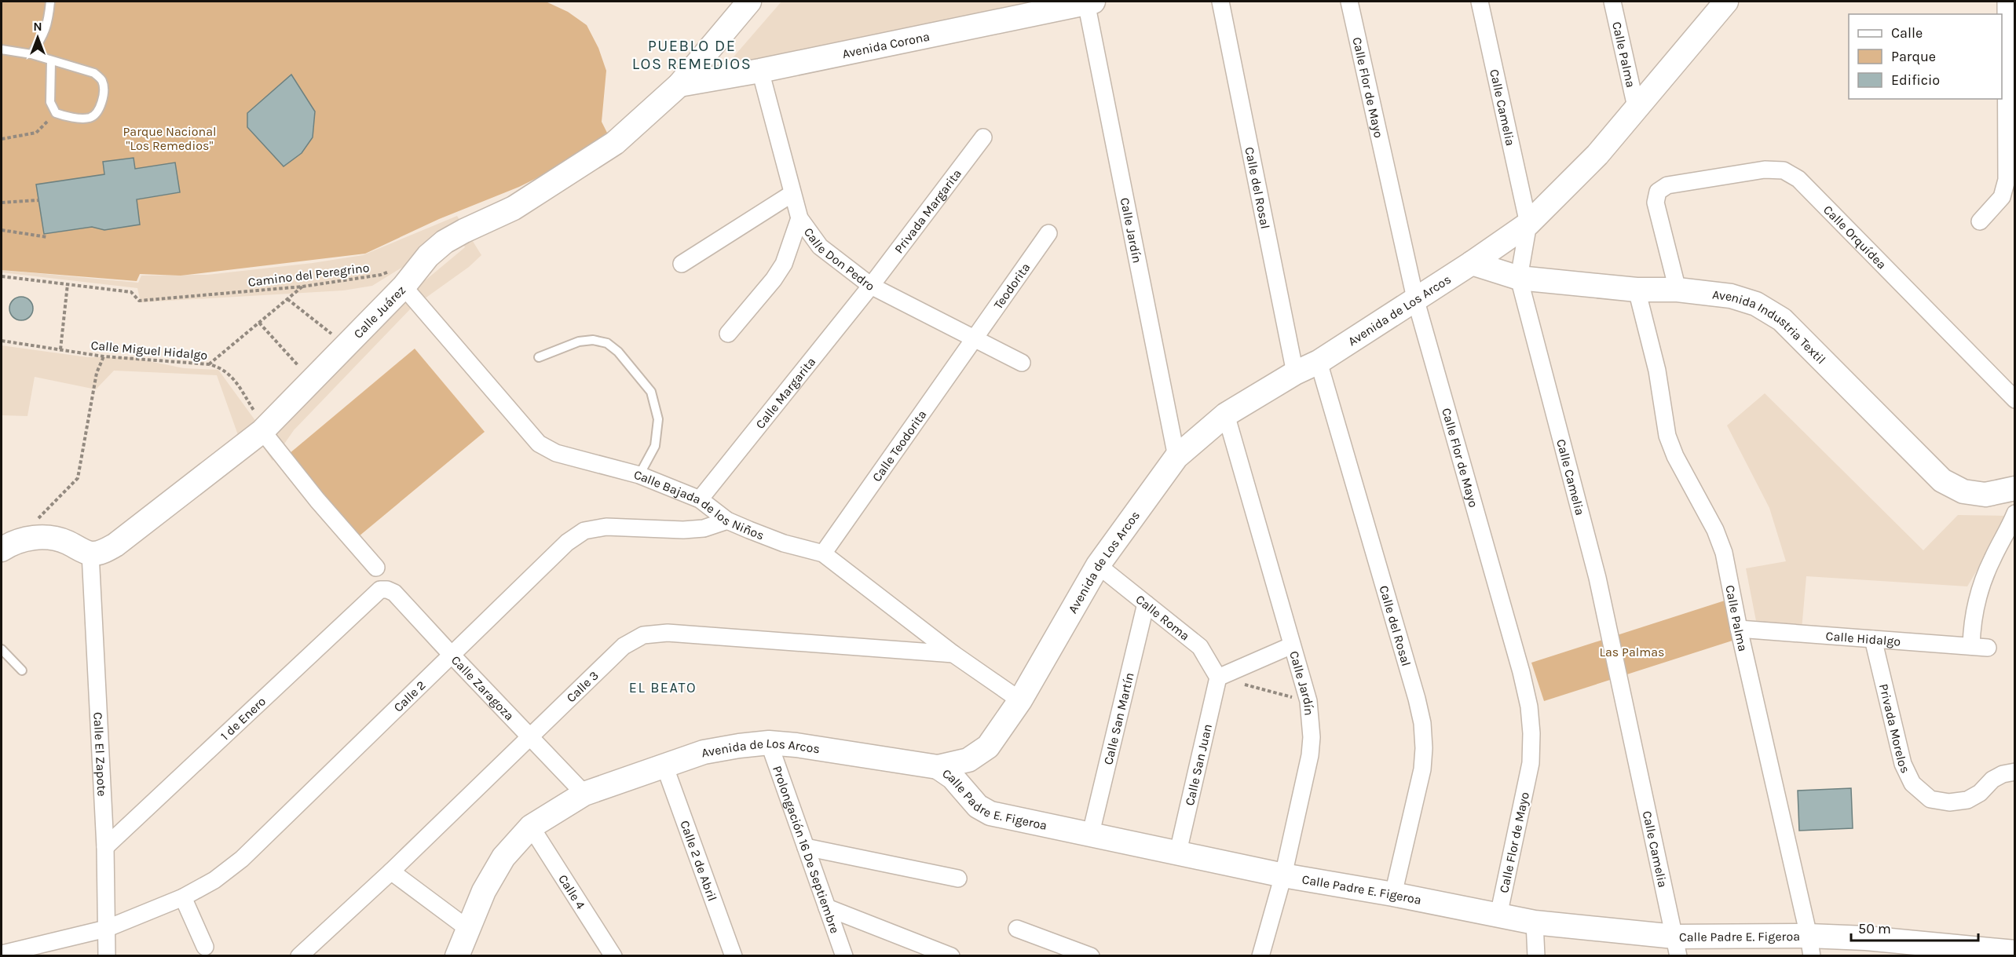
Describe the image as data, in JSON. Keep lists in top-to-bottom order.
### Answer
{
  "streets": {
    "main road": [
      "Avenida Corona",
      "Avenida de Los Arcos",
      "Calle Juárez",
      "Avenida Industria Textil",
      "Calle Padre E. Figeroa"
    ],
    "street": [
      "Calle Palma",
      "Calle Flor de Mayo",
      "Calle Camelia",
      "Calle del Rosal",
      "Privada Margarita",
      "Calle Jardín",
      "Calle Orquídea",
      "Calle Don Pedro",
      "Teodorita",
      "Calle Margarita",
      "Calle Teodorita",
      "Calle Bajada de los Niños",
      "Calle Roma",
      "Calle Hidalgo",
      "Calle 3",
      "Calle Zaragoza",
      "Calle 2",
      "1 de Enero",
      "Calle San Martín",
      "Privada Morelos",
      "Calle El Zapote",
      "Calle San Juan",
      "Prolongación 16 De Septiembre",
      "Calle 2 de Abril",
      "Calle 4"
    ],
    "path": ["Camino del Peregrino", "Calle Miguel Hidalgo"]
  },
  "crossings": [
    ["Avenida Corona", "Calle Jardín"],
    ["Avenida Corona", "Calle Don Pedro"],
    ["Avenida Corona", "Calle Juárez"],
    ["Calle Palma", "Avenida de Los Arcos"],
    ["Calle Palma", "Avenida Industria Textil"],
    ["Calle Palma", "Calle Hidalgo"],
    ["Calle Palma", "Calle Padre E. Figeroa"],
    ["Calle Flor de Mayo", "Avenida de Los Arcos"],
    ["Calle Flor de Mayo", "Calle Padre E. Figeroa"],
    ["Calle Camelia", "Avenida de Los Arcos"],
    ["Calle Camelia", "Avenida Industria Textil"],
    ["Calle Camelia", "Calle Padre E. Figeroa"],
    ["Calle del Rosal", "Avenida de Los Arcos"],
    ["Calle del Rosal", "Calle Padre E. Figeroa"],
    ["Privada Margarita", "Calle Don Pedro"],
    ["Privada Margarita", "Calle Margarita"],
    ["Calle Jardín", "Avenida de Los Arcos"],
    ["Calle Jardín", "Calle Padre E. Figeroa"],
    ["Calle Orquídea", "Avenida Industria Textil"],
    ["Calle Don Pedro", "Teodorita"],
    ["Calle Don Pedro", "Calle Margarita"],
    ["Calle Don Pedro", "Calle Teodorita"],
    ["Camino del Peregrino", "Calle Juárez"],
    ["Camino del Peregrino", "Calle Bajada de los Niños"],
    ["Teodorita", "Calle Teodorita"],
    ["Avenida de Los Arcos", "Avenida Industria Textil"],
    ["Avenida de Los Arcos", "Calle Bajada de los Niños"],
    ["Avenida de Los Arcos", "Calle Roma"],
    ["Avenida de Los Arcos", "Calle Zaragoza"],
    ["Avenida de Los Arcos", "Calle Padre E. Figeroa"],
    ["Avenida de Los Arcos", "Prolongación 16 De Septiembre"],
    ["Avenida de Los Arcos", "Calle 2 de Abril"],
    ["Avenida de Los Arcos", "Calle 4"],
    ["Calle Juárez", "Calle Miguel Hidalgo"],
    ["Calle Juárez", "Calle Bajada de los Niños"],
    ["Calle Juárez", "Calle El Zapote"],
    ["Calle Margarita", "Calle Bajada de los Niños"],
    ["Calle Teodorita", "Calle Bajada de los Niños"],
    ["Calle Bajada de los Niños", "Calle 3"],
    ["Calle Bajada de los Niños", "Calle 2"],
    ["Calle Roma", "Calle San Martín"],
    ["Calle Roma", "Calle San Juan"],
    ["Calle Hidalgo", "Privada Morelos"],
    ["Calle 3", "Calle Zaragoza"],
    ["Calle Zaragoza", "Calle 2"],
    ["Calle Zaragoza", "1 de Enero"],
    ["Calle 2", "Calle El Zapote"],
    ["1 de Enero", "Calle El Zapote"],
    ["Calle San Martín", "Calle Padre E. Figeroa"],
    ["Calle San Juan", "Calle Padre E. Figeroa"]
  ],
  "districts": ["PUEBLO DE LOS REMEDIOS", "EL BEATO"],
  "parks": ["Parque Nacional \"Los Remedios\"", "Las Palmas"],
  "legend": ["Calle", "Parque", "Edificio"],
  "scale_bar": "50 m",
  "north": "top"
}
